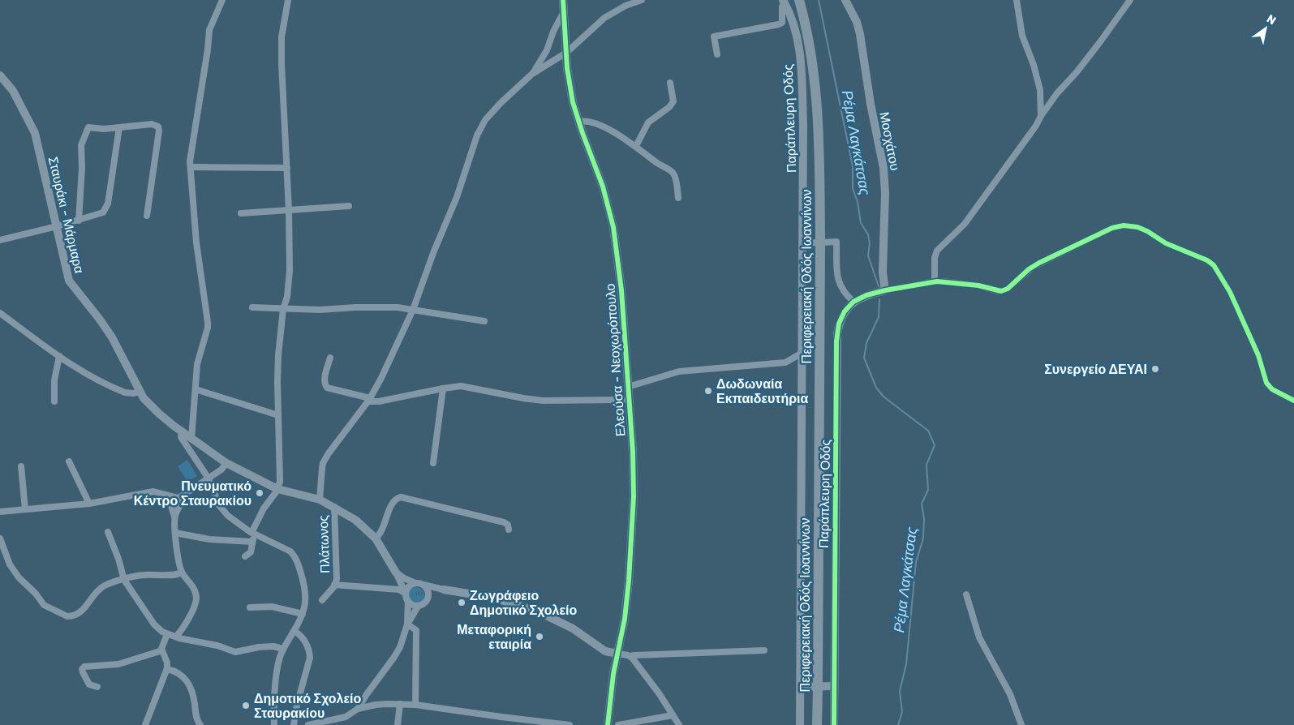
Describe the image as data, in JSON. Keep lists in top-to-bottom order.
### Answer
{
  "streets": {
    "highway": ["Περιφερειακή Οδός Ιωαννίνων"],
    "street": [
      "Παράπλευρη Οδός",
      "Μοσχάτου",
      "Σταυράκι - Μάρμαρα",
      "Ελεούσα - Νεοχωρόπουλο",
      "Πλάτωνος"
    ]
  },
  "crossings": [
    ["Παράπλευρη Οδός", "Μοσχάτου"],
    ["Σταυράκι - Μάρμαρα", "Πλάτωνος"]
  ],
  "water": ["Ρέμα Λαγκάτσας"],
  "places": [
    "Συνεργείο ΔΕΥΑΙ",
    "Δωδωναία Εκπαιδευτήρια",
    "Πνευματικό Κέντρο Σταυρακίου",
    "Ζωγράφειο Δημοτικό Σχολείο",
    "Μεταφορική εταιρία",
    "Δημοτικό Σχολείο Σταυρακίου"
  ],
  "north": "top right"
}
